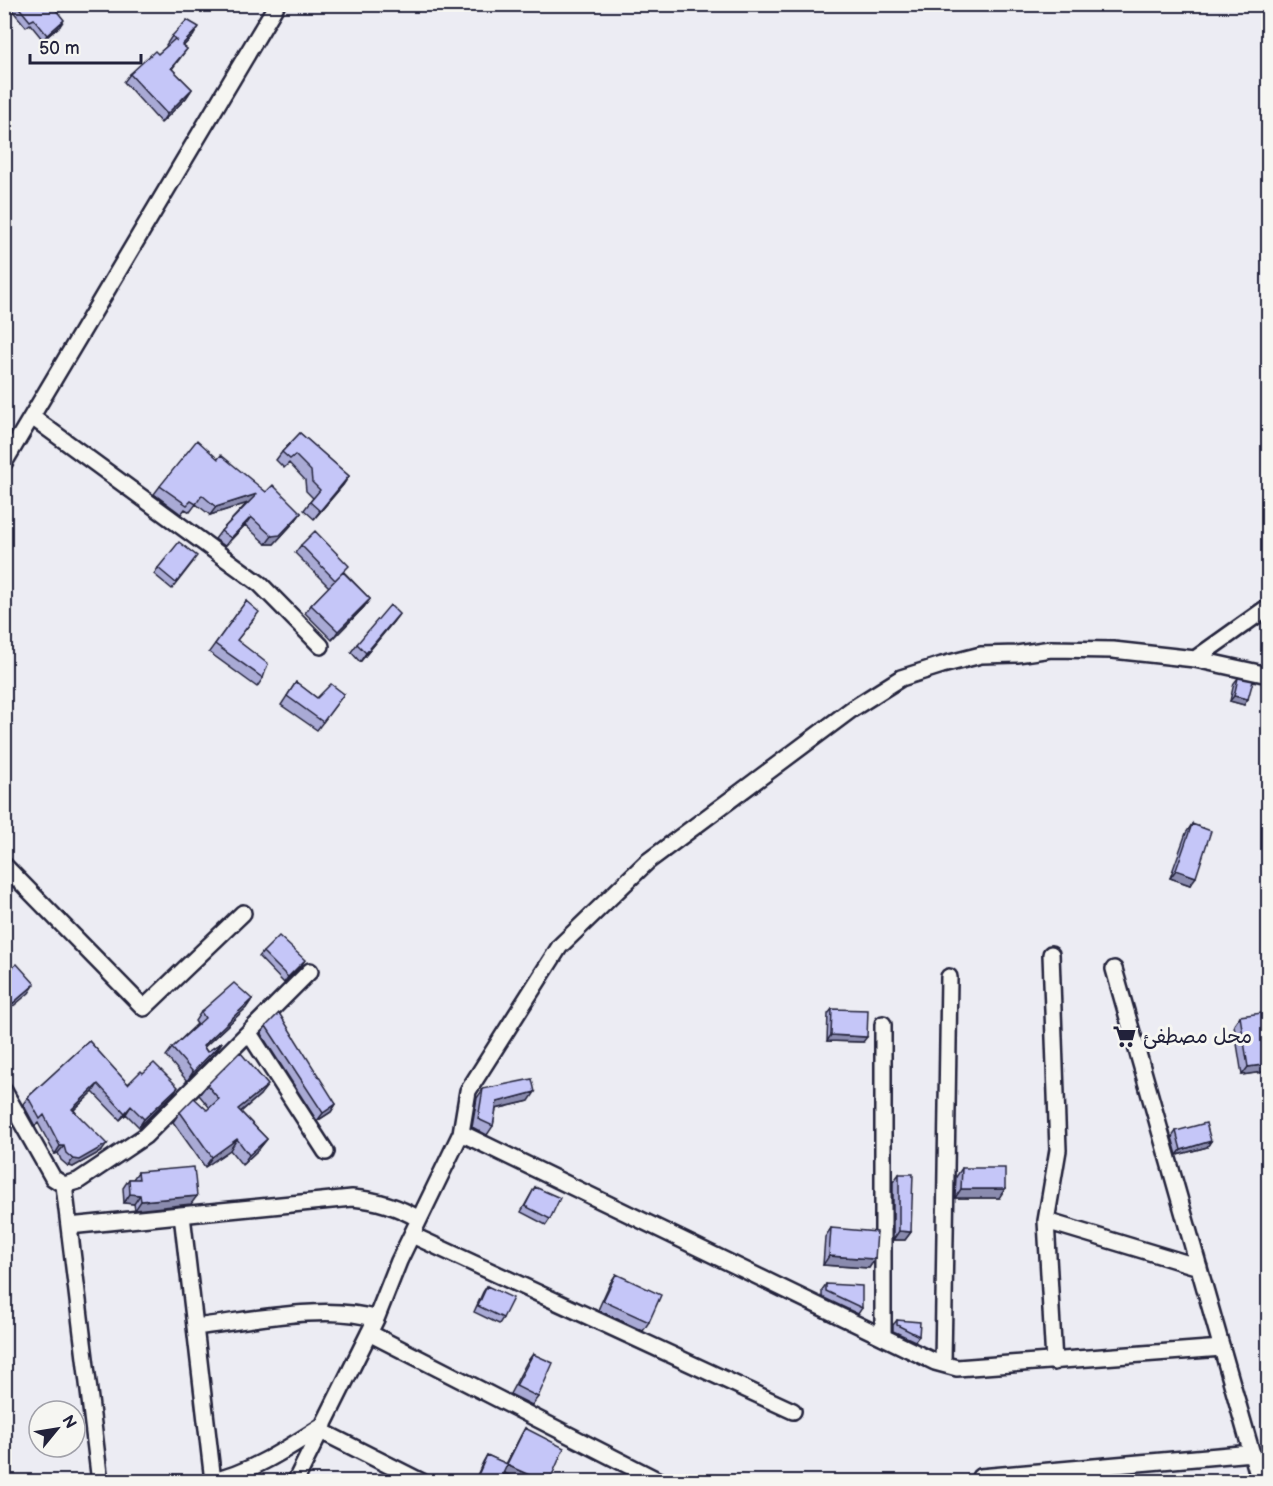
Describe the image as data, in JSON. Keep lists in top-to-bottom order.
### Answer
{
  "places": {
    "supermarket": ["محل مصطفئ"]
  },
  "scale_bar": "50 m",
  "north": "top right"
}
